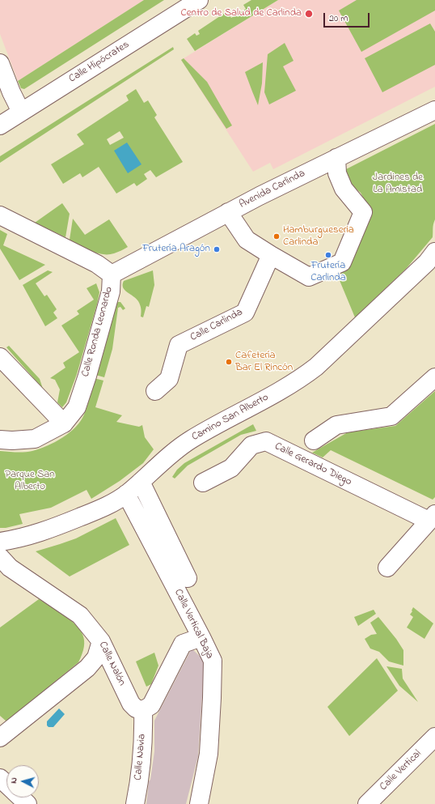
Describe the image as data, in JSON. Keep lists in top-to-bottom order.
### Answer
{
  "streets": {
    "street": [
      "Calle Hipócrates",
      "Avenida Carlinda",
      "Calle Carlinda",
      "Calle Ronda Leonardo",
      "Camino San Alberto",
      "Calle Gerardo Diego",
      "Calle Vertical Baja",
      "Calle Nalón",
      "Calle Navia",
      "Calle Vertical"
    ]
  },
  "crossings": [
    ["Avenida Carlinda", "Calle Ronda Leonardo"],
    ["Camino San Alberto", "Calle Vertical Baja"],
    ["Calle Nalón", "Calle Navia"]
  ],
  "parks": ["Jardines de La Amistad", "Parque San Alberto"],
  "places": [
    "Centro de Salud de Carlinda",
    "Hamburgueseria Carlinda",
    "Frutería Aragón",
    "Frutería Carlinda",
    "Cafetería Bar El Rincón"
  ],
  "scale_bar": "20 m",
  "north": "left"
}
